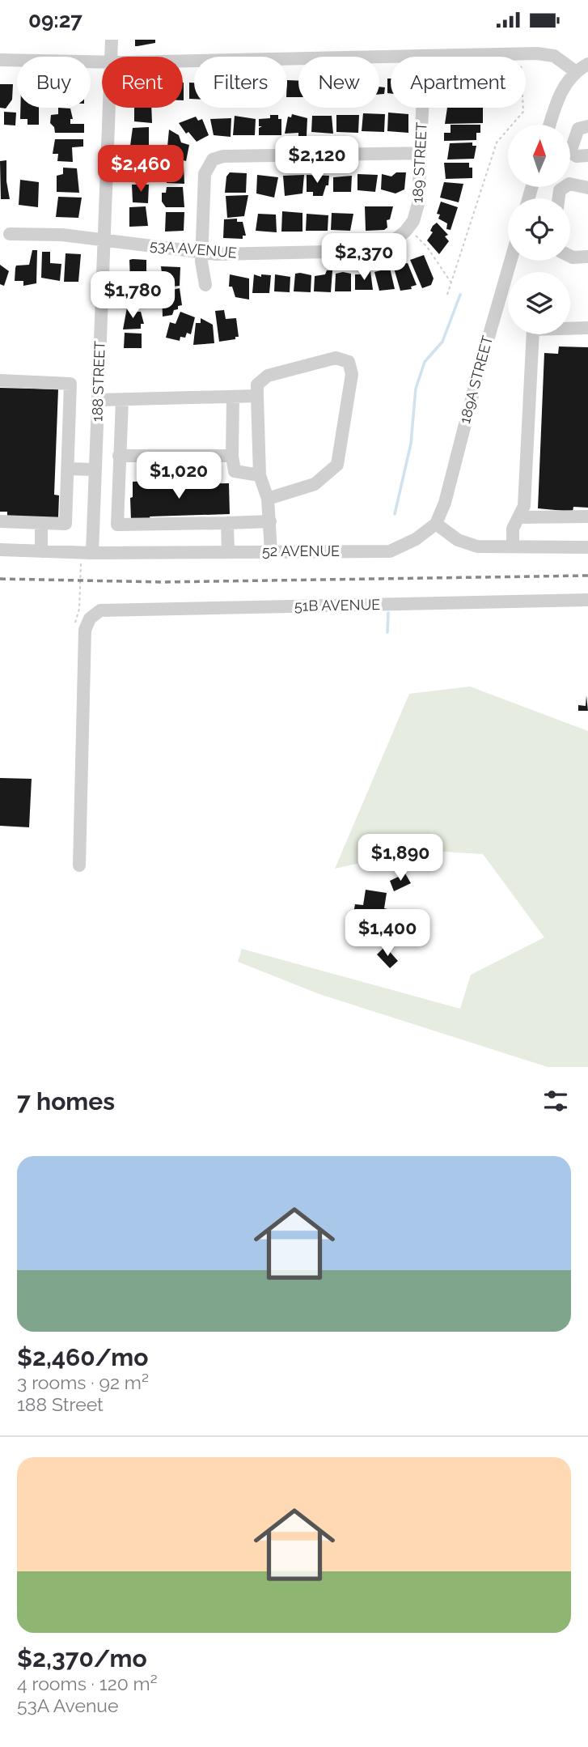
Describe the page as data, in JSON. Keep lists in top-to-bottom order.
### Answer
{
  "streets": {
    "street": [
      "189 STREET",
      "53A AVENUE",
      "189A STREET",
      "188 STREET",
      "52 AVENUE",
      "51B AVENUE"
    ]
  },
  "crossings": [
    ["189 STREET", "53A AVENUE"],
    ["53A AVENUE", "188 STREET"],
    ["189A STREET", "52 AVENUE"],
    ["188 STREET", "52 AVENUE"]
  ],
  "north": "top",
  "page": {
    "status": "09:27",
    "chip": [
      "Buy",
      "Rent",
      "Filters",
      "New",
      "Apartment"
    ],
    "price": [
      "$2,120",
      "$2,460",
      "$2,370",
      "$1,780",
      "$1,020",
      "$1,890",
      "$1,400"
    ],
    "heading": "7 homes",
    "list": [
      {
        "name": "$2,460/mo",
        "note": "3 rooms · 92 m² · 188 Street"
      },
      {
        "name": "$2,370/mo",
        "note": "4 rooms · 120 m² · 53A Avenue"
      }
    ]
  }
}
